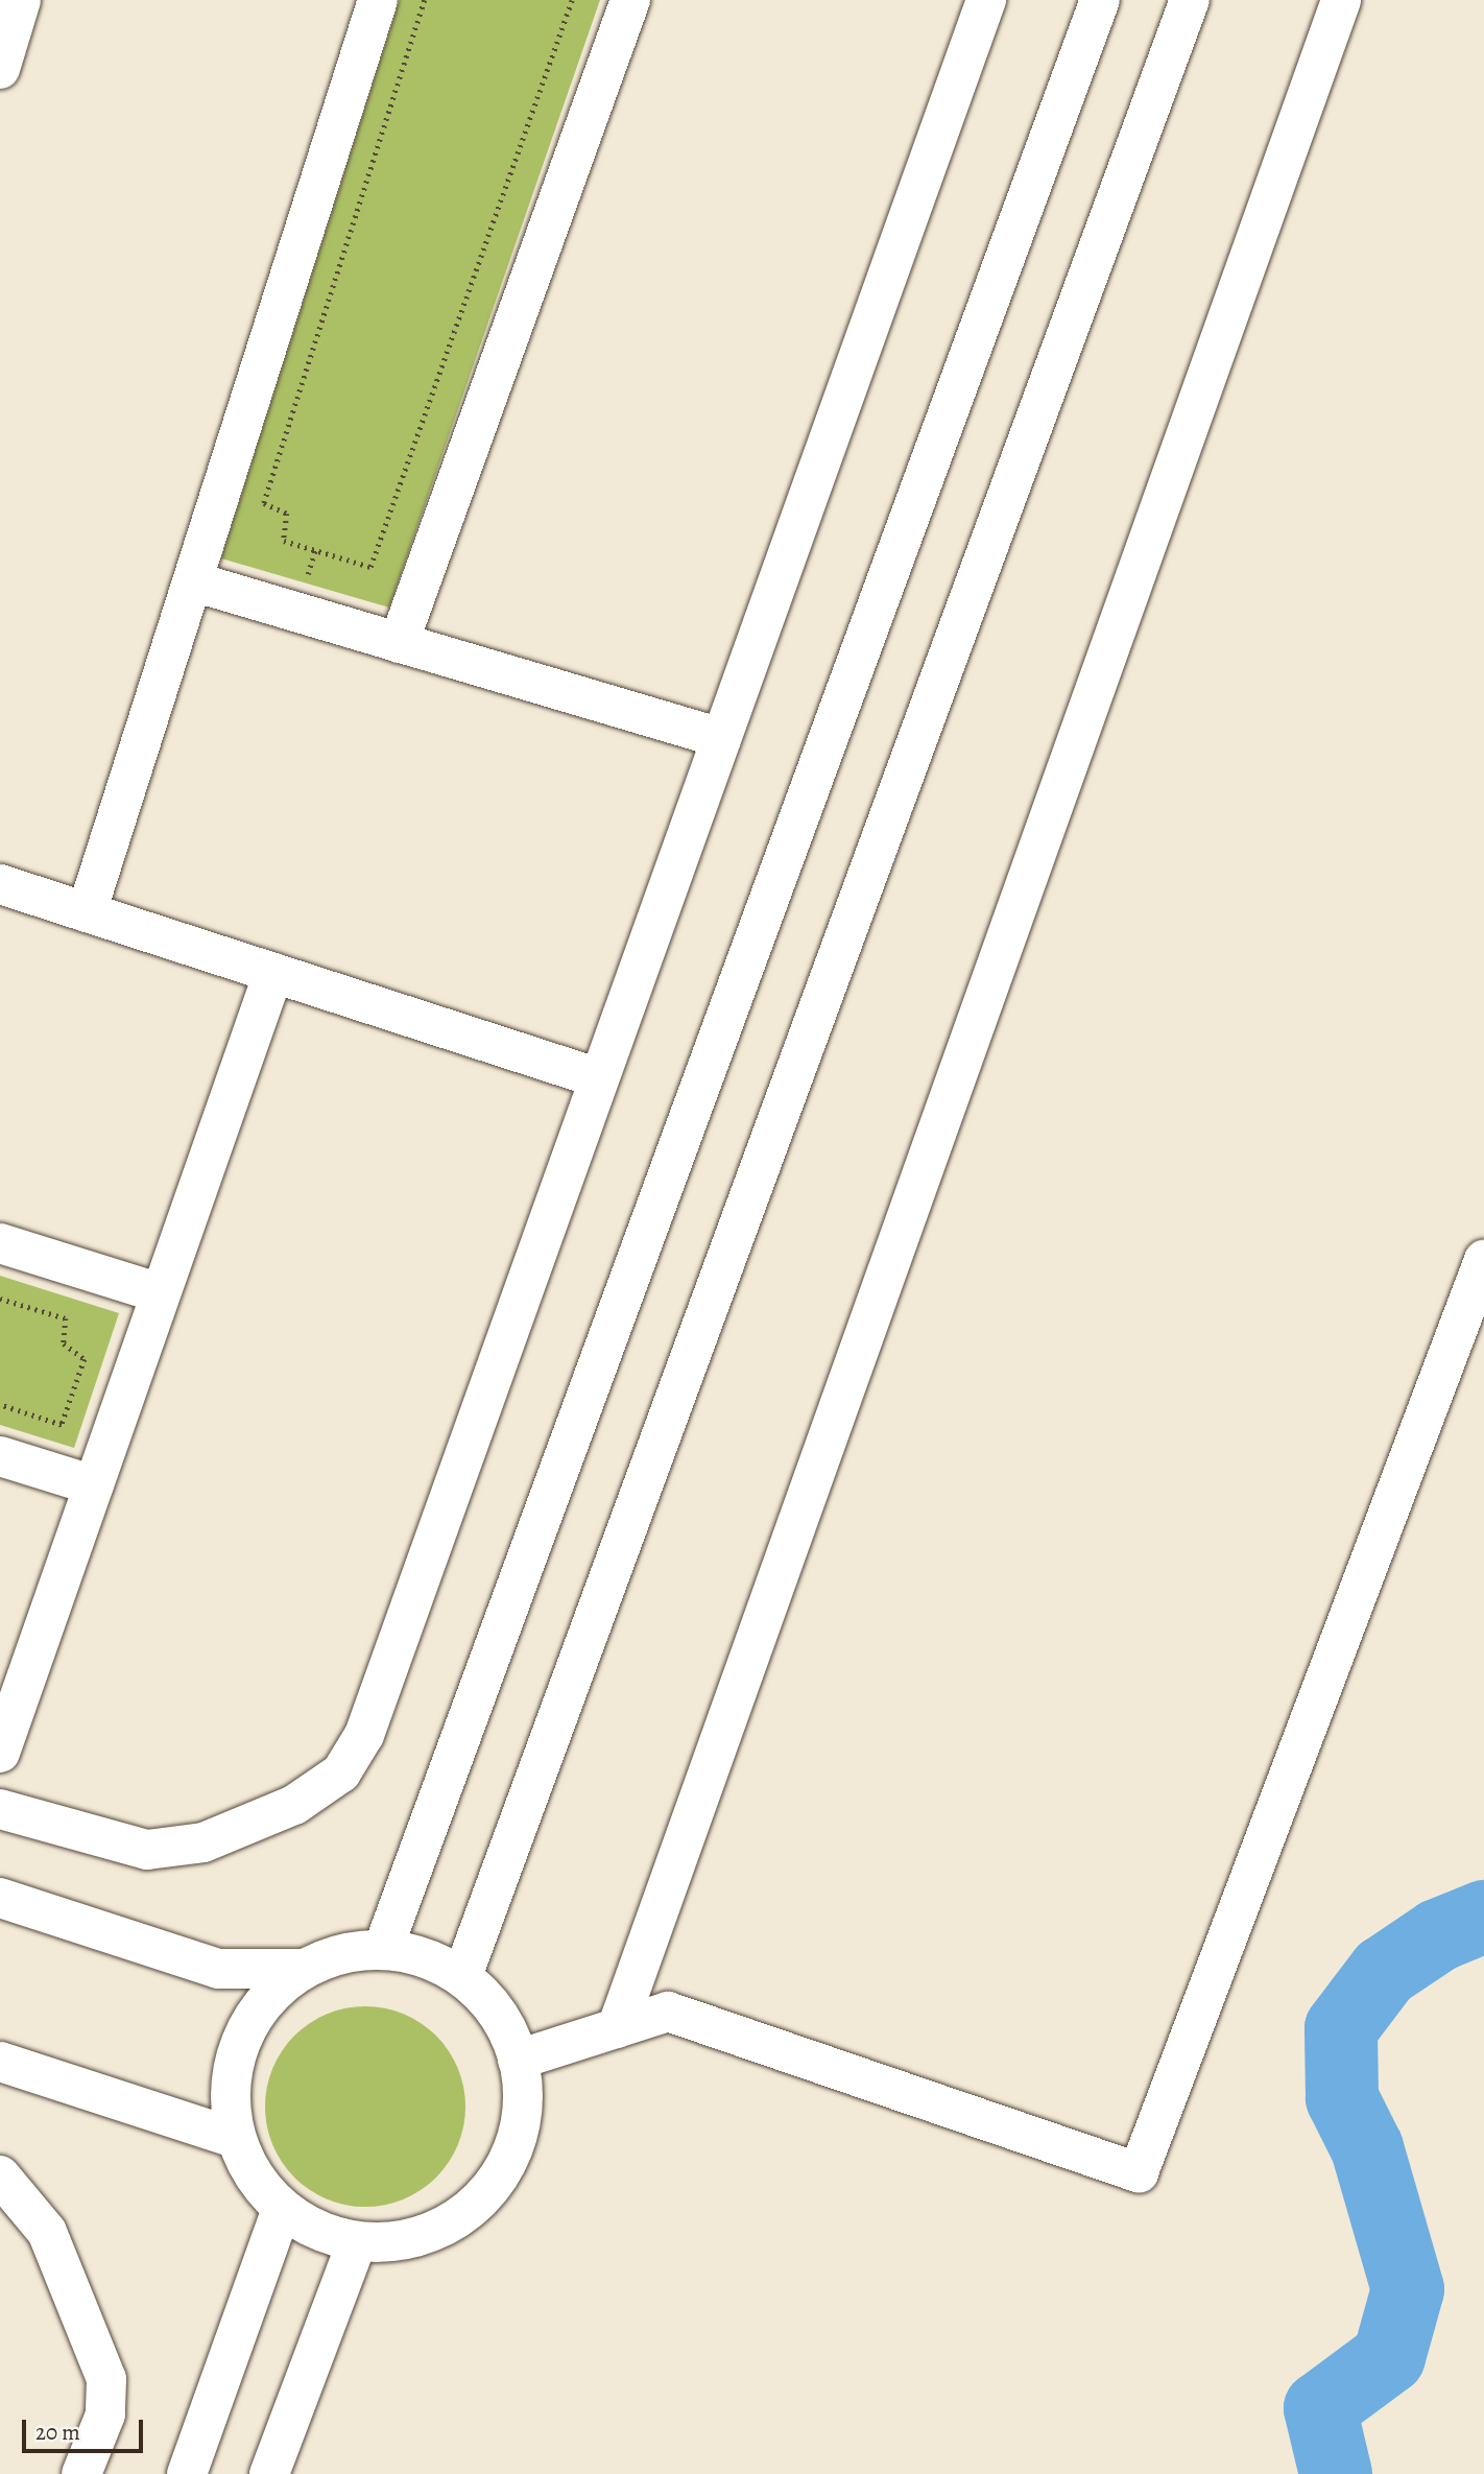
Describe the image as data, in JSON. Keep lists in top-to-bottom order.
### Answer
{
  "scale_bar": "20 m"
}
